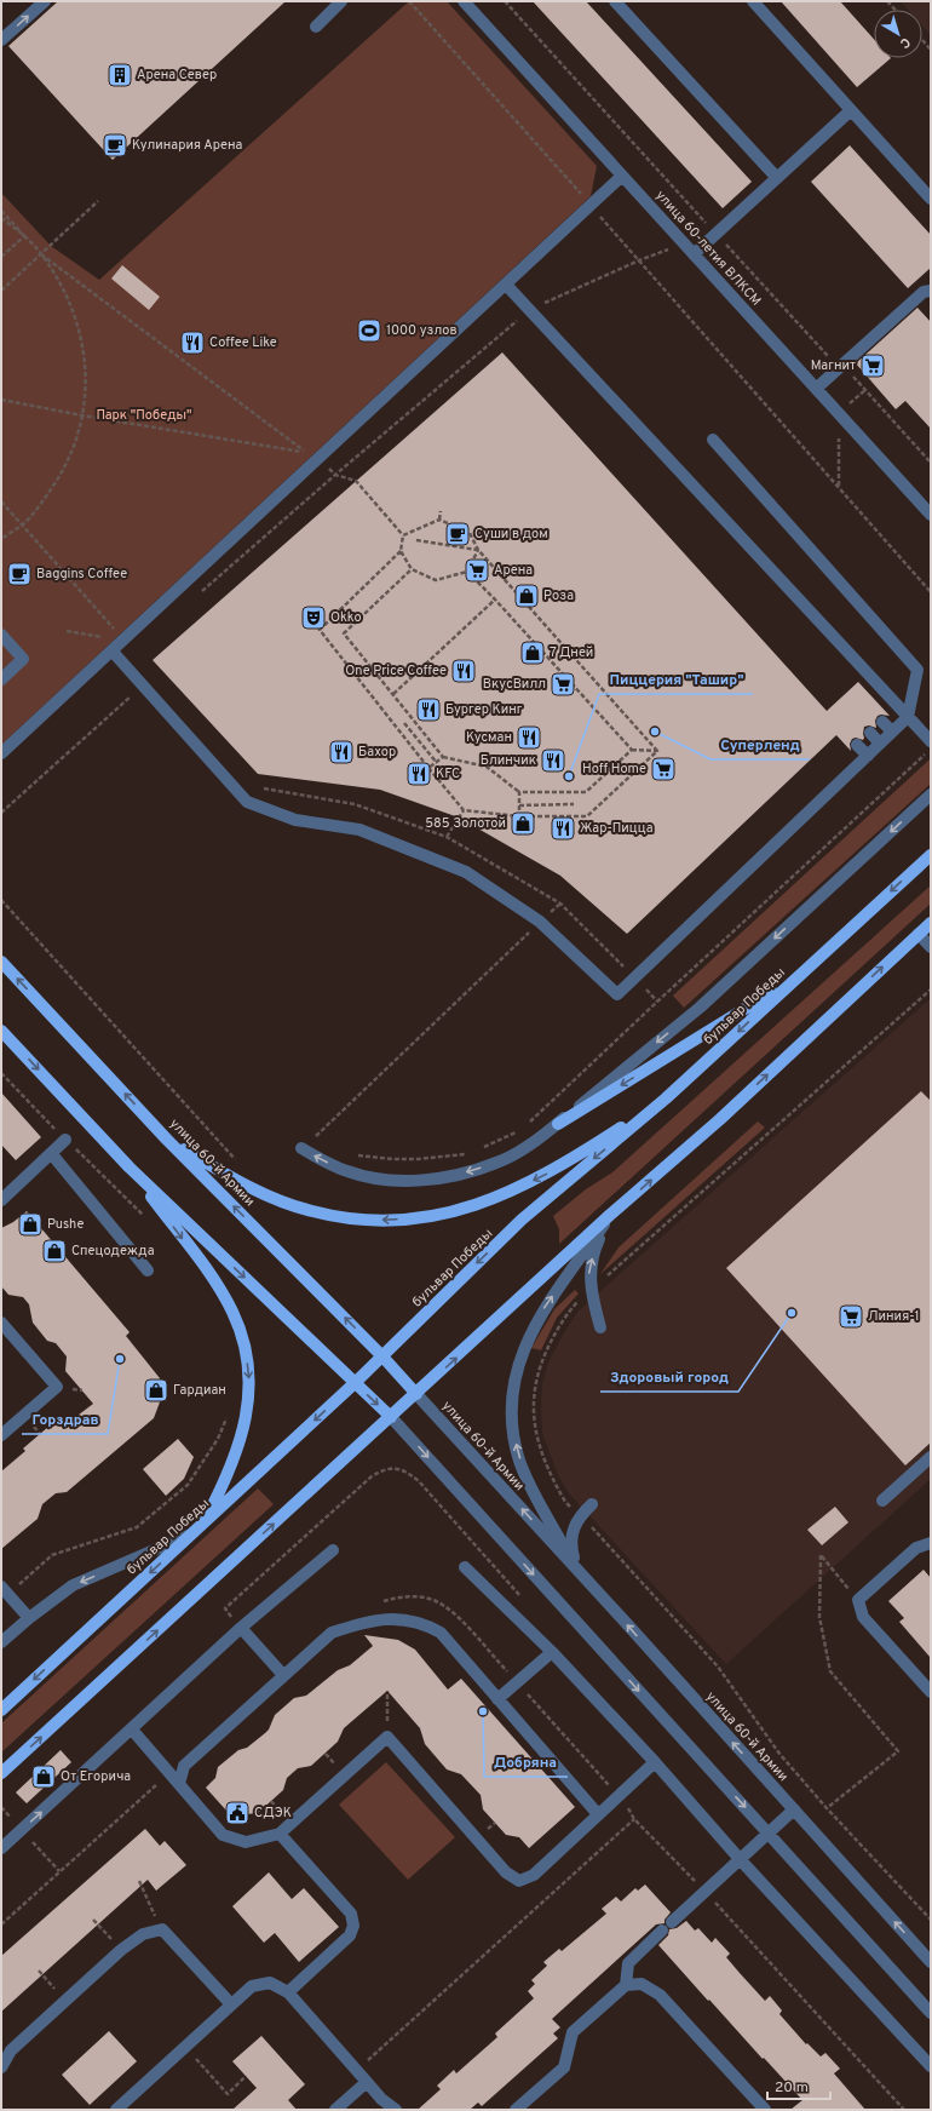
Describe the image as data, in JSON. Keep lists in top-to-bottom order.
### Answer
{
  "streets": {
    "main road": ["бульвар Победы", "улица 60-й Армии"],
    "street": ["улица 60-летия ВЛКСМ"]
  },
  "crossings": [
    ["бульвар Победы", "улица 60-й Армии"]
  ],
  "parks": ["Парк \"Победы\""],
  "places": {
    "building": ["Арена Север"],
    "cafe": ["Кулинария Арена", "Суши в дом", "Baggins Coffee"],
    "sports": ["1000 узлов"],
    "restaurant": [
      "Coffee Like",
      "One Price Coffee",
      "Бургер Кинг",
      "Кусман",
      "Бахор",
      "Блинчик",
      "KFC",
      "Жар-Пицца"
    ],
    "supermarket": [
      "Магнит",
      "Арена",
      "ВкусВилл",
      "Hoff Home",
      "Линия-1"
    ],
    "shop": [
      "Роза",
      "7 Дней",
      "585 Золотой",
      "Pushe",
      "Спецодежда",
      "Гардиан",
      "От Егорича"
    ],
    "theatre": ["Okko"],
    "other": [
      "Суперленд",
      "Пиццерия \"Ташир\"",
      "Здоровый город",
      "Горздрав",
      "Добряна"
    ],
    "public building": ["СДЭК"]
  },
  "scale_bar": "20 m",
  "north": "bottom right"
}
